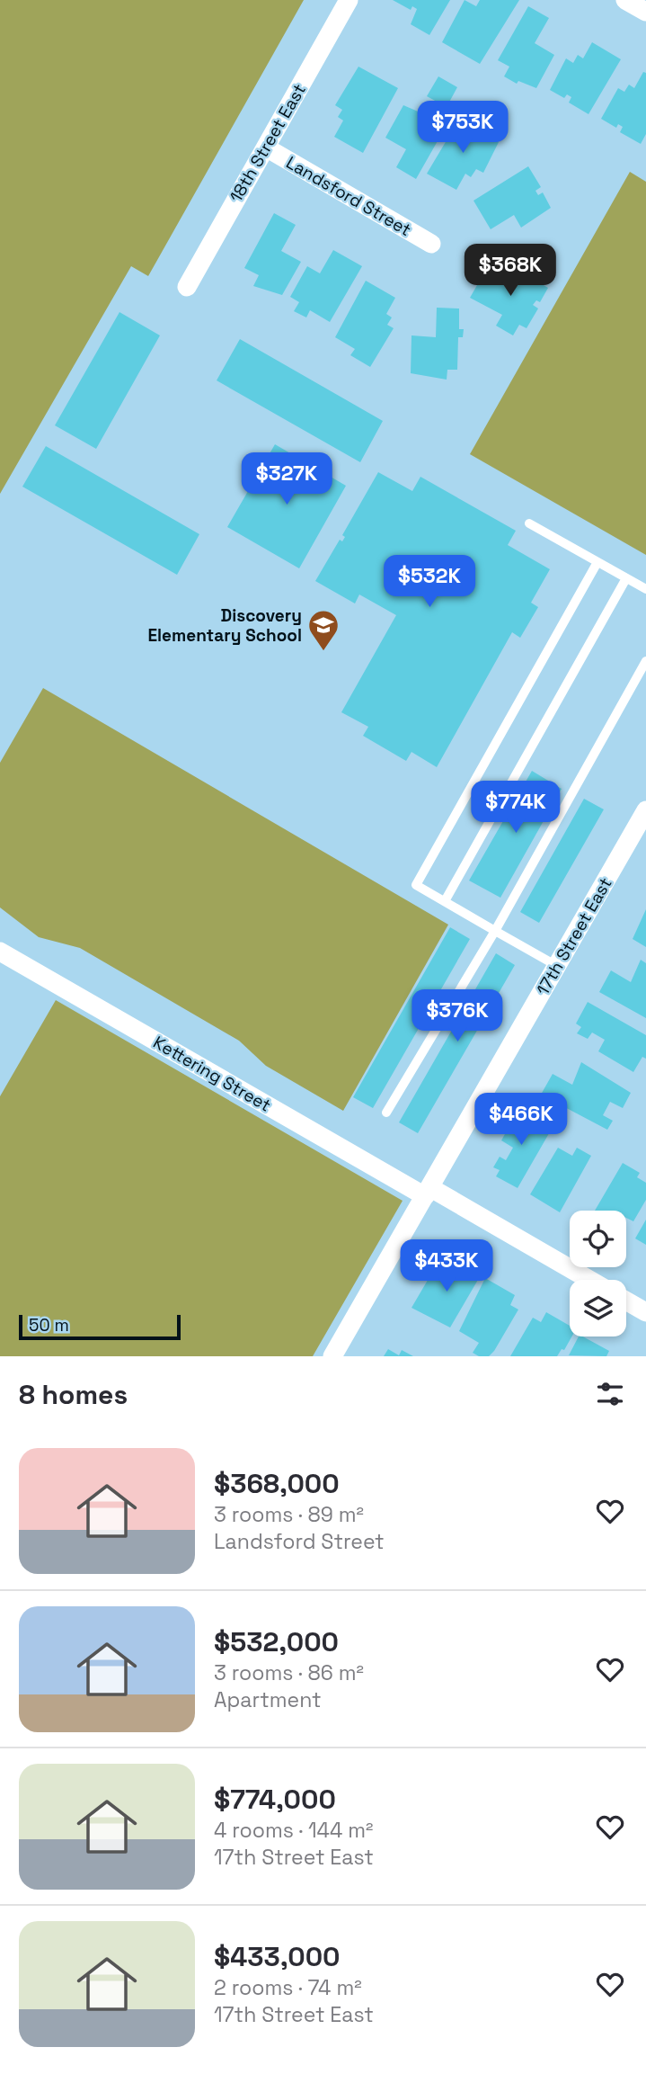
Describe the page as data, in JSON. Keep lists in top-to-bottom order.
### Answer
{
  "streets": {
    "street": [
      "18th Street East",
      "Landsford Street",
      "17th Street East",
      "Kettering Street"
    ]
  },
  "crossings": [
    ["18th Street East", "Landsford Street"],
    ["17th Street East", "Kettering Street"]
  ],
  "places": {
    "school or university": ["Discovery Elementary School"]
  },
  "scale_bar": "50 m",
  "page": {
    "price": [
      "$753K",
      "$368K",
      "$327K",
      "$532K",
      "$774K",
      "$376K",
      "$466K",
      "$433K"
    ],
    "scale": "50 m",
    "heading": "8 homes",
    "list": [
      {
        "name": "$368,000",
        "note": "3 rooms · 89 m² · Landsford Street"
      },
      {
        "name": "$532,000",
        "note": "3 rooms · 86 m² · Apartment"
      },
      {
        "name": "$774,000",
        "note": "4 rooms · 144 m² · 17th Street East"
      },
      {
        "name": "$433,000",
        "note": "2 rooms · 74 m² · 17th Street East"
      }
    ]
  }
}
